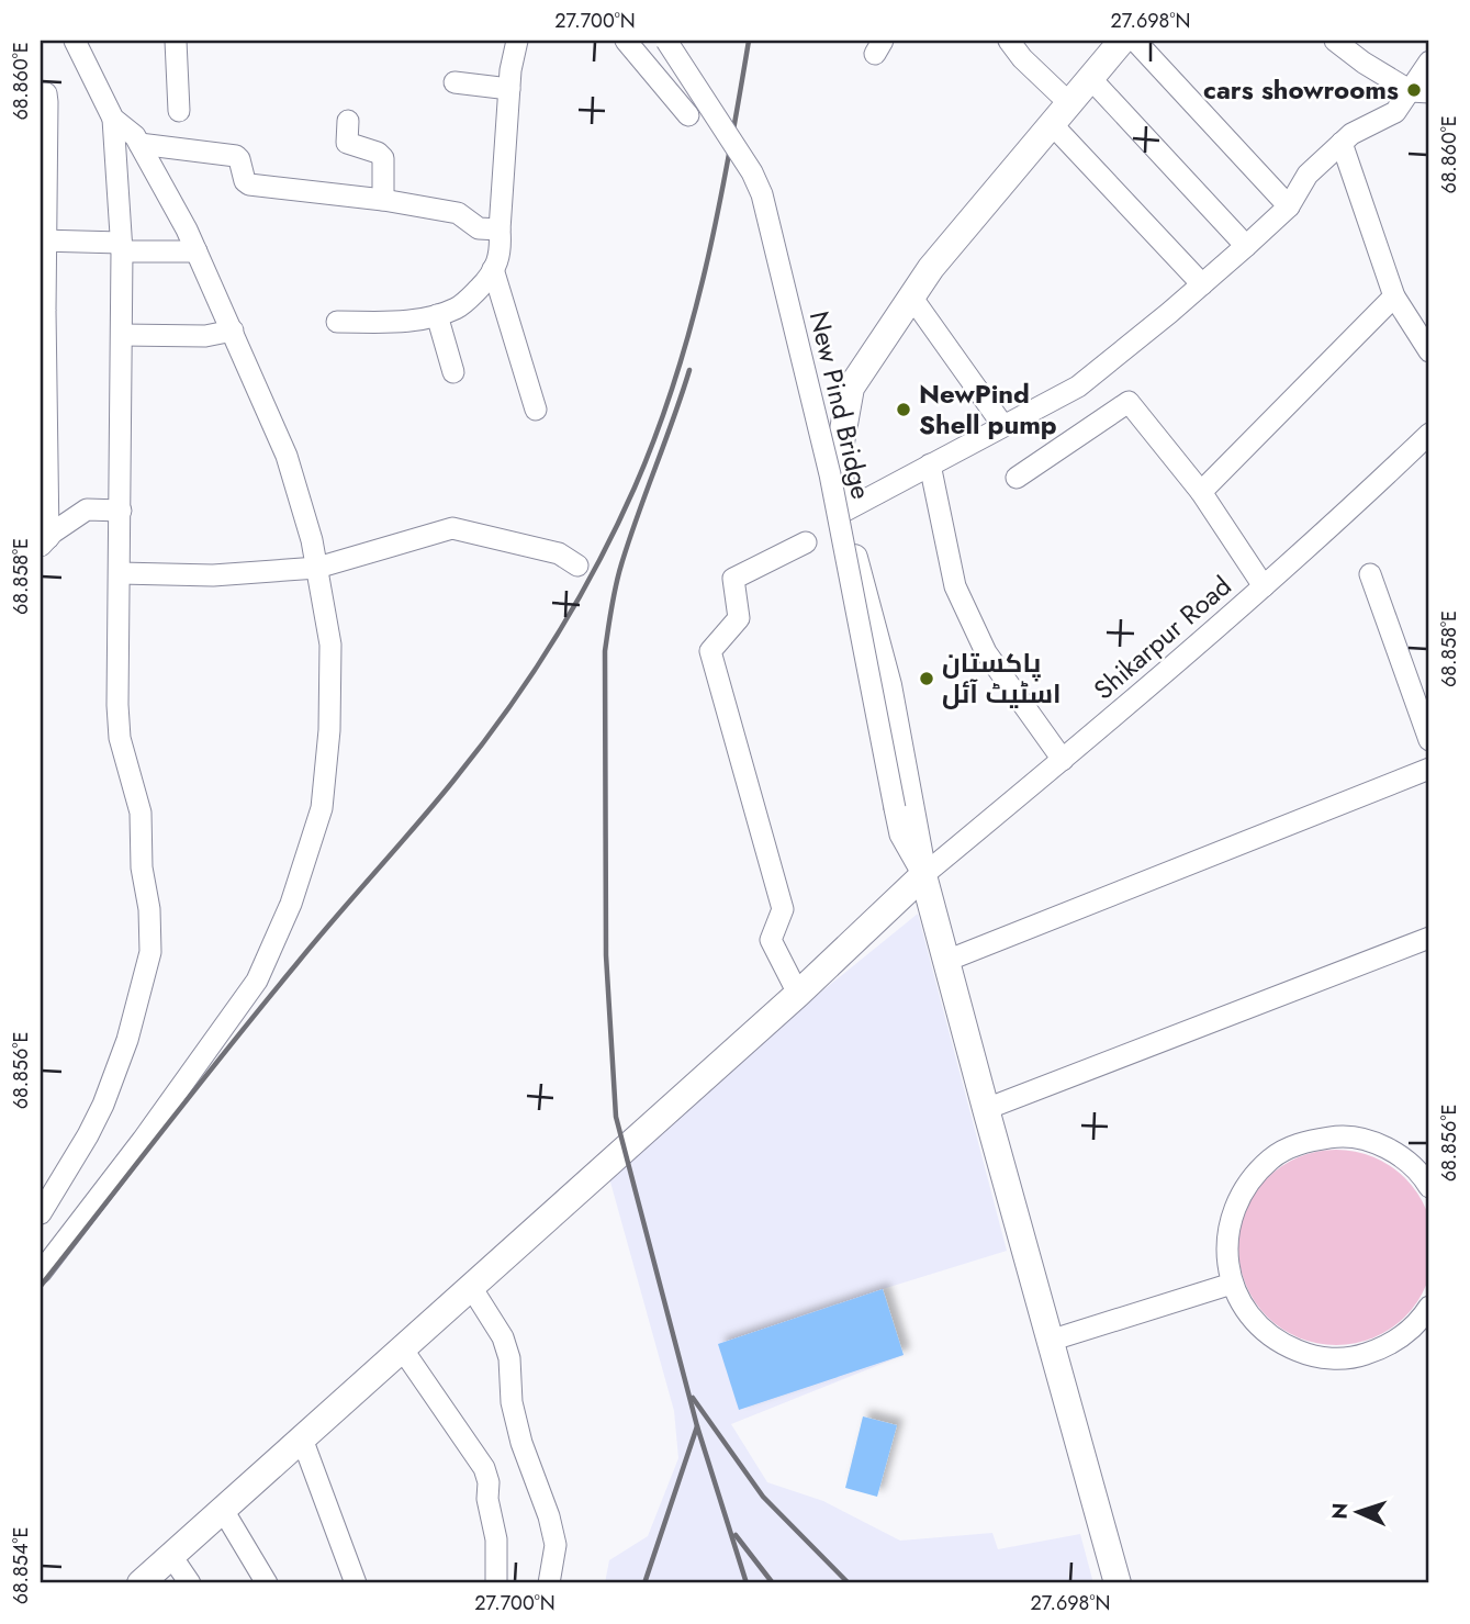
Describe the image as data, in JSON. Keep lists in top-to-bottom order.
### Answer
{
  "streets": {
    "street": ["New Pind Bridge", "Shikarpur Road"]
  },
  "crossings": [
    ["New Pind Bridge", "Shikarpur Road"]
  ],
  "places": ["cars showrooms", "NewPind Shell pump", "پاکستان اسٹیٹ آئل"],
  "north": "left",
  "coordinates": [
    "27.700°N",
    "27.698°N",
    "68.860°E",
    "68.858°E",
    "68.856°E",
    "68.854°E"
  ]
}
